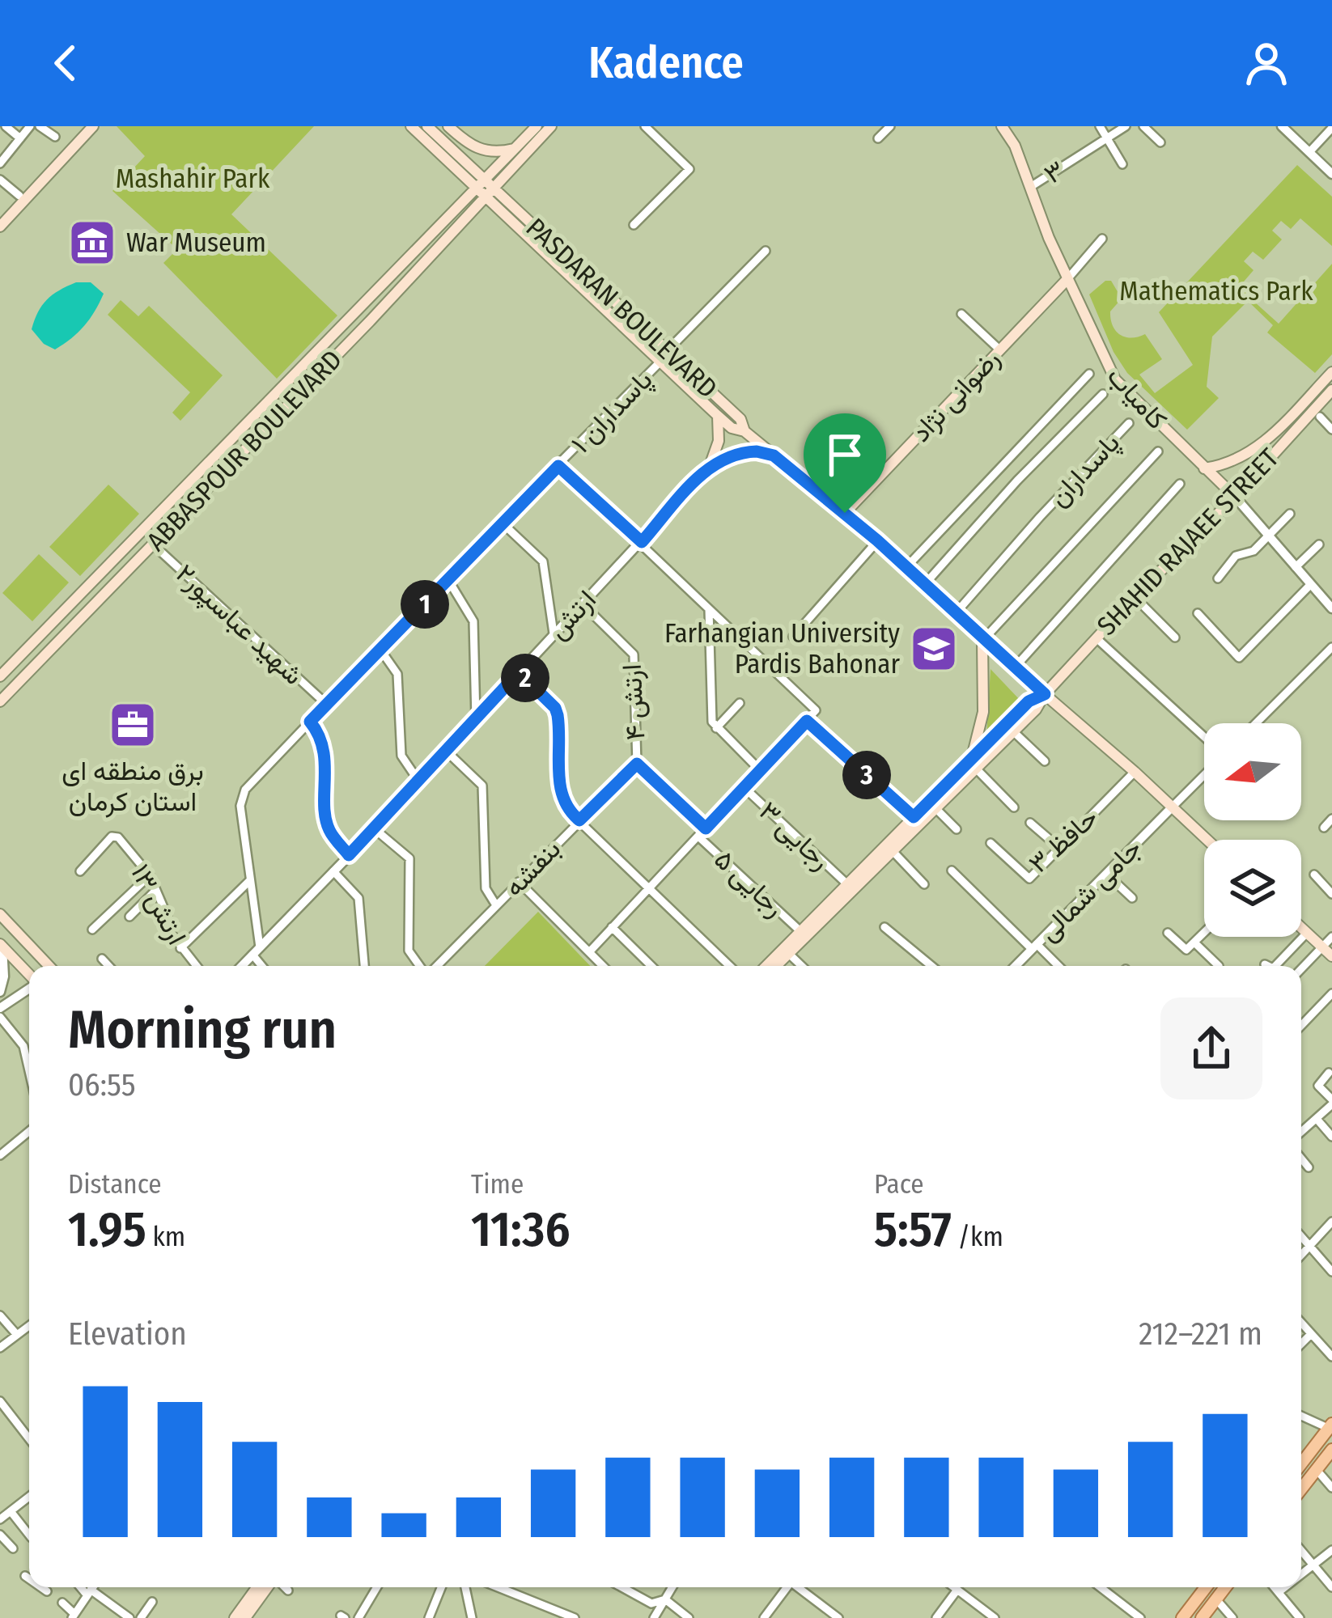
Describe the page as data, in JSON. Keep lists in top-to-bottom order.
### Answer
{
  "streets": {
    "main road": [
      "PASDARAN BOULEVARD",
      "رضوانی نژاد",
      "کامیاب",
      "ABBASPOUR BOULEVARD",
      "SHAHID RAJAEE STREET"
    ],
    "street": [
      "۳",
      "پاسداران ۱",
      "پاسداران",
      "ارتش",
      "شهید عباسپور۲",
      "ارتش ۴",
      "رجایی ۳",
      "حافظ ۳",
      "بنفشه",
      "رجایی ۵",
      "جامی شمالی",
      "ارتش ۱۳"
    ]
  },
  "crossings": [
    ["۳", "کامیاب"],
    ["PASDARAN BOULEVARD", "رضوانی نژاد"],
    ["PASDARAN BOULEVARD", "پاسداران ۱"],
    ["PASDARAN BOULEVARD", "ABBASPOUR BOULEVARD"],
    ["PASDARAN BOULEVARD", "پاسداران"],
    ["PASDARAN BOULEVARD", "SHAHID RAJAEE STREET"],
    ["PASDARAN BOULEVARD", "حافظ ۳"],
    ["PASDARAN BOULEVARD", "جامی شمالی"],
    ["رضوانی نژاد", "کامیاب"],
    ["کامیاب", "SHAHID RAJAEE STREET"],
    ["پاسداران ۱", "شهید عباسپور۲"],
    ["ABBASPOUR BOULEVARD", "شهید عباسپور۲"],
    ["SHAHID RAJAEE STREET", "رجایی ۳"],
    ["SHAHID RAJAEE STREET", "رجایی ۵"],
    ["ارتش", "ارتش ۴"],
    ["ارتش ۴", "بنفشه"],
    ["ارتش ۴", "رجایی ۵"],
    ["بنفشه", "رجایی ۵"]
  ],
  "parks": ["Mashahir Park", "Mathematics Park"],
  "places": {
    "museum": ["War Museum"],
    "school or university": ["Farhangian University Pardis Bahonar"],
    "office": ["برق منطقه ای استان کرمان"]
  },
  "north": "left",
  "page": {
    "header": "Kadence",
    "pins": ["1", "2", "3"],
    "heading": ["Morning run", "06:55"],
    "stats": [
      ["Distance", "1.95 km"],
      ["Time", "11:36"],
      ["Pace", "5:57 /km"]
    ],
    "chart": ["Elevation", "212–221 m"]
  }
}
